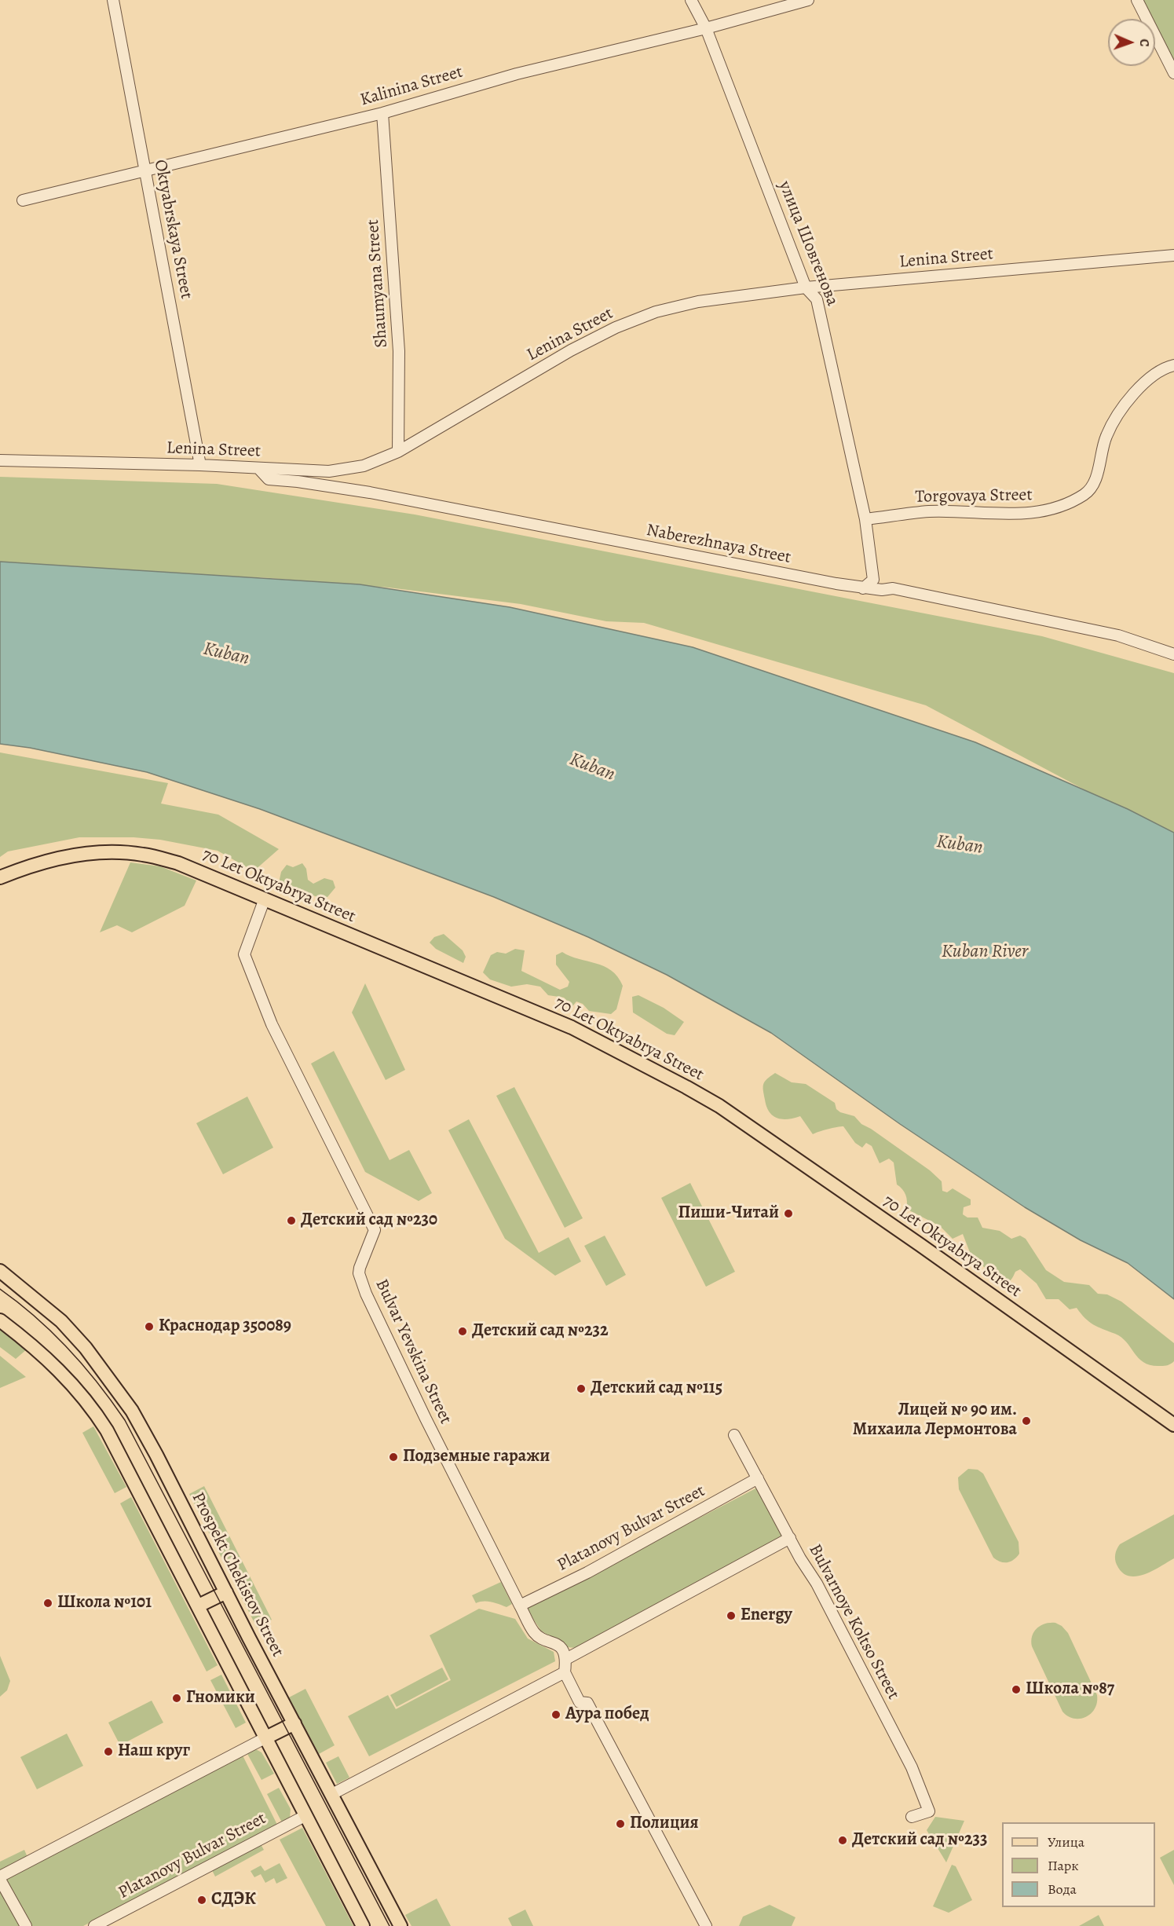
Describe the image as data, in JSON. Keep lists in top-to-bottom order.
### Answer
{
  "streets": {
    "main road": ["70 Let Oktyabrya Street", "Prospekt Chekistov Street"],
    "street": [
      "Kalinina Street",
      "Oktyabrskaya Street",
      "улица Шовгенова",
      "Lenina Street",
      "Shaumyana Street",
      "Torgovaya Street",
      "Naberezhnaya Street",
      "Bulvar Yevskina Street",
      "Platanovy Bulvar Street",
      "Bulvarnoye Koltso Street"
    ]
  },
  "crossings": [
    ["Kalinina Street", "Oktyabrskaya Street"],
    ["Kalinina Street", "улица Шовгенова"],
    ["Kalinina Street", "Shaumyana Street"],
    ["Oktyabrskaya Street", "Lenina Street"],
    ["улица Шовгенова", "Lenina Street"],
    ["улица Шовгенова", "Torgovaya Street"],
    ["Lenina Street", "Shaumyana Street"],
    ["Lenina Street", "Naberezhnaya Street"],
    ["70 Let Oktyabrya Street", "Bulvar Yevskina Street"],
    ["Bulvar Yevskina Street", "Platanovy Bulvar Street"],
    ["Platanovy Bulvar Street", "Bulvarnoye Koltso Street"]
  ],
  "water": ["Kuban", "Kuban River"],
  "places": [
    "Пиши-Читай",
    "Детский сад №230",
    "Краснодар 350089",
    "Детский сад №232",
    "Детский сад №115",
    "Лицей № 90 им. Михаила Лермонтова",
    "Подземные гаражи",
    "Школа №101",
    "Energy",
    "Школа №87",
    "Гномики",
    "Аура побед",
    "Наш круг",
    "Полиция",
    "Детский сад №233",
    "СДЭК"
  ],
  "legend": ["Улица", "Парк", "Вода"],
  "north": "right"
}
